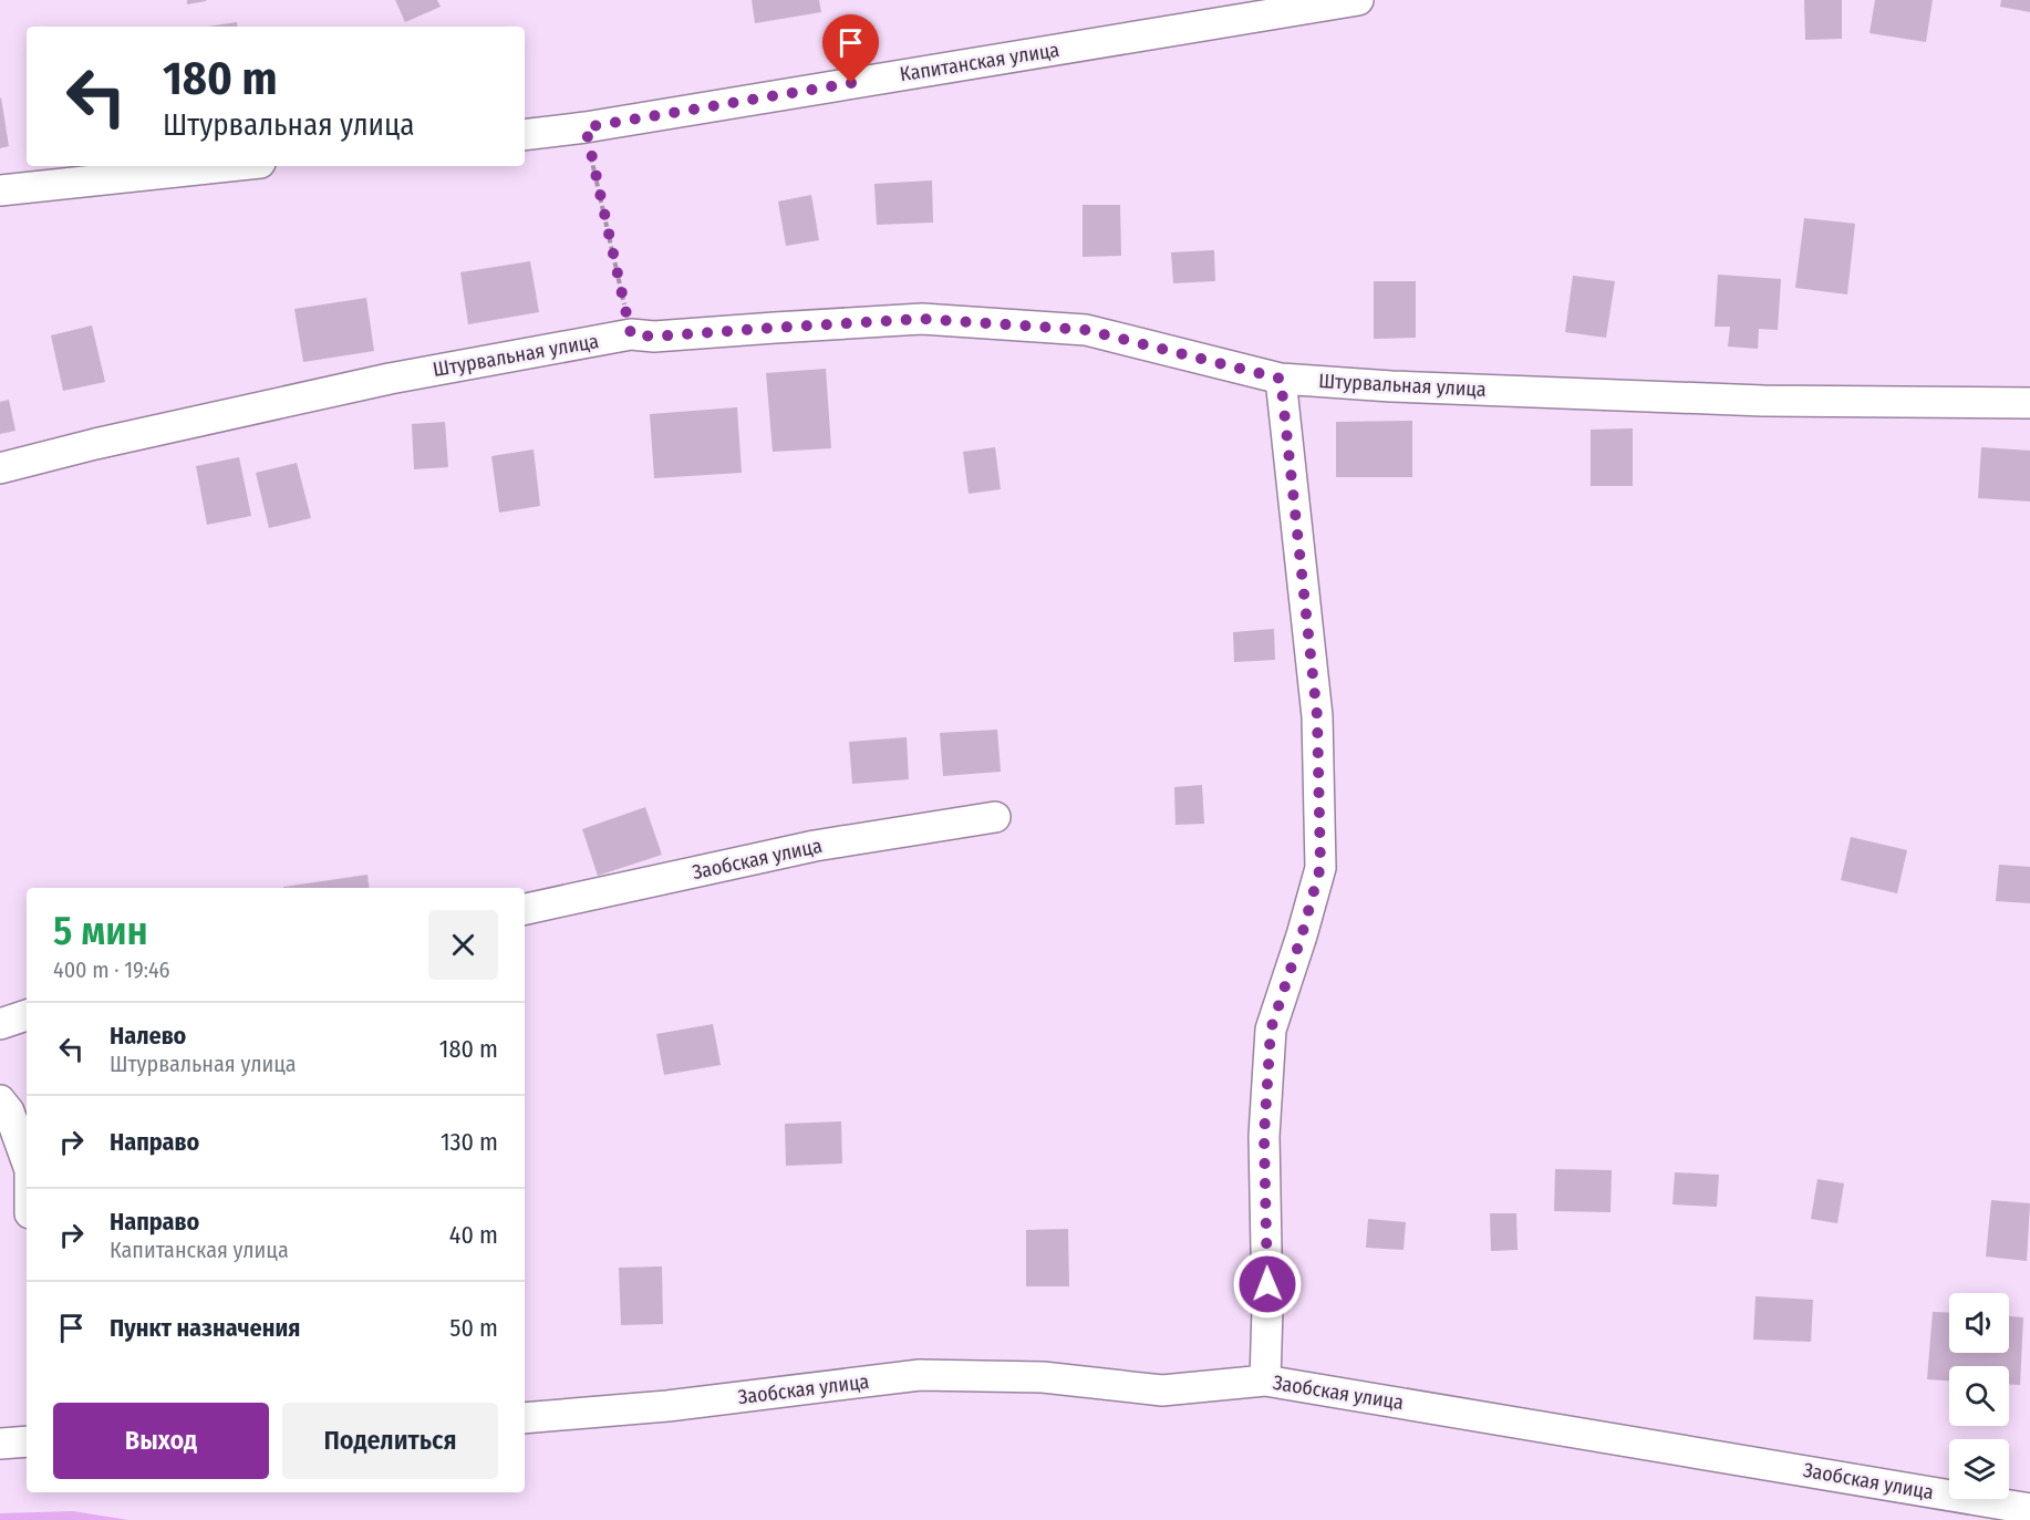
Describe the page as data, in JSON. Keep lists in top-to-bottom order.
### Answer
{
  "streets": {
    "street": ["Капитанская улица", "Штурвальная улица", "Заобская улица"]
  },
  "page": {
    "turn": ["180 m", "Штурвальная улица"],
    "heading": ["5 мин", "400 m · 19:46"],
    "list": [
      {
        "name": "Налево",
        "note": "Штурвальная улица",
        "value": "180 m"
      },
      {
        "name": "Направо",
        "value": "130 m"
      },
      {
        "name": "Направо",
        "note": "Капитанская улица",
        "value": "40 m"
      },
      {
        "name": "Пункт назначения",
        "value": "50 m"
      }
    ],
    "buttons": ["Выход", "Поделиться"]
  }
}
